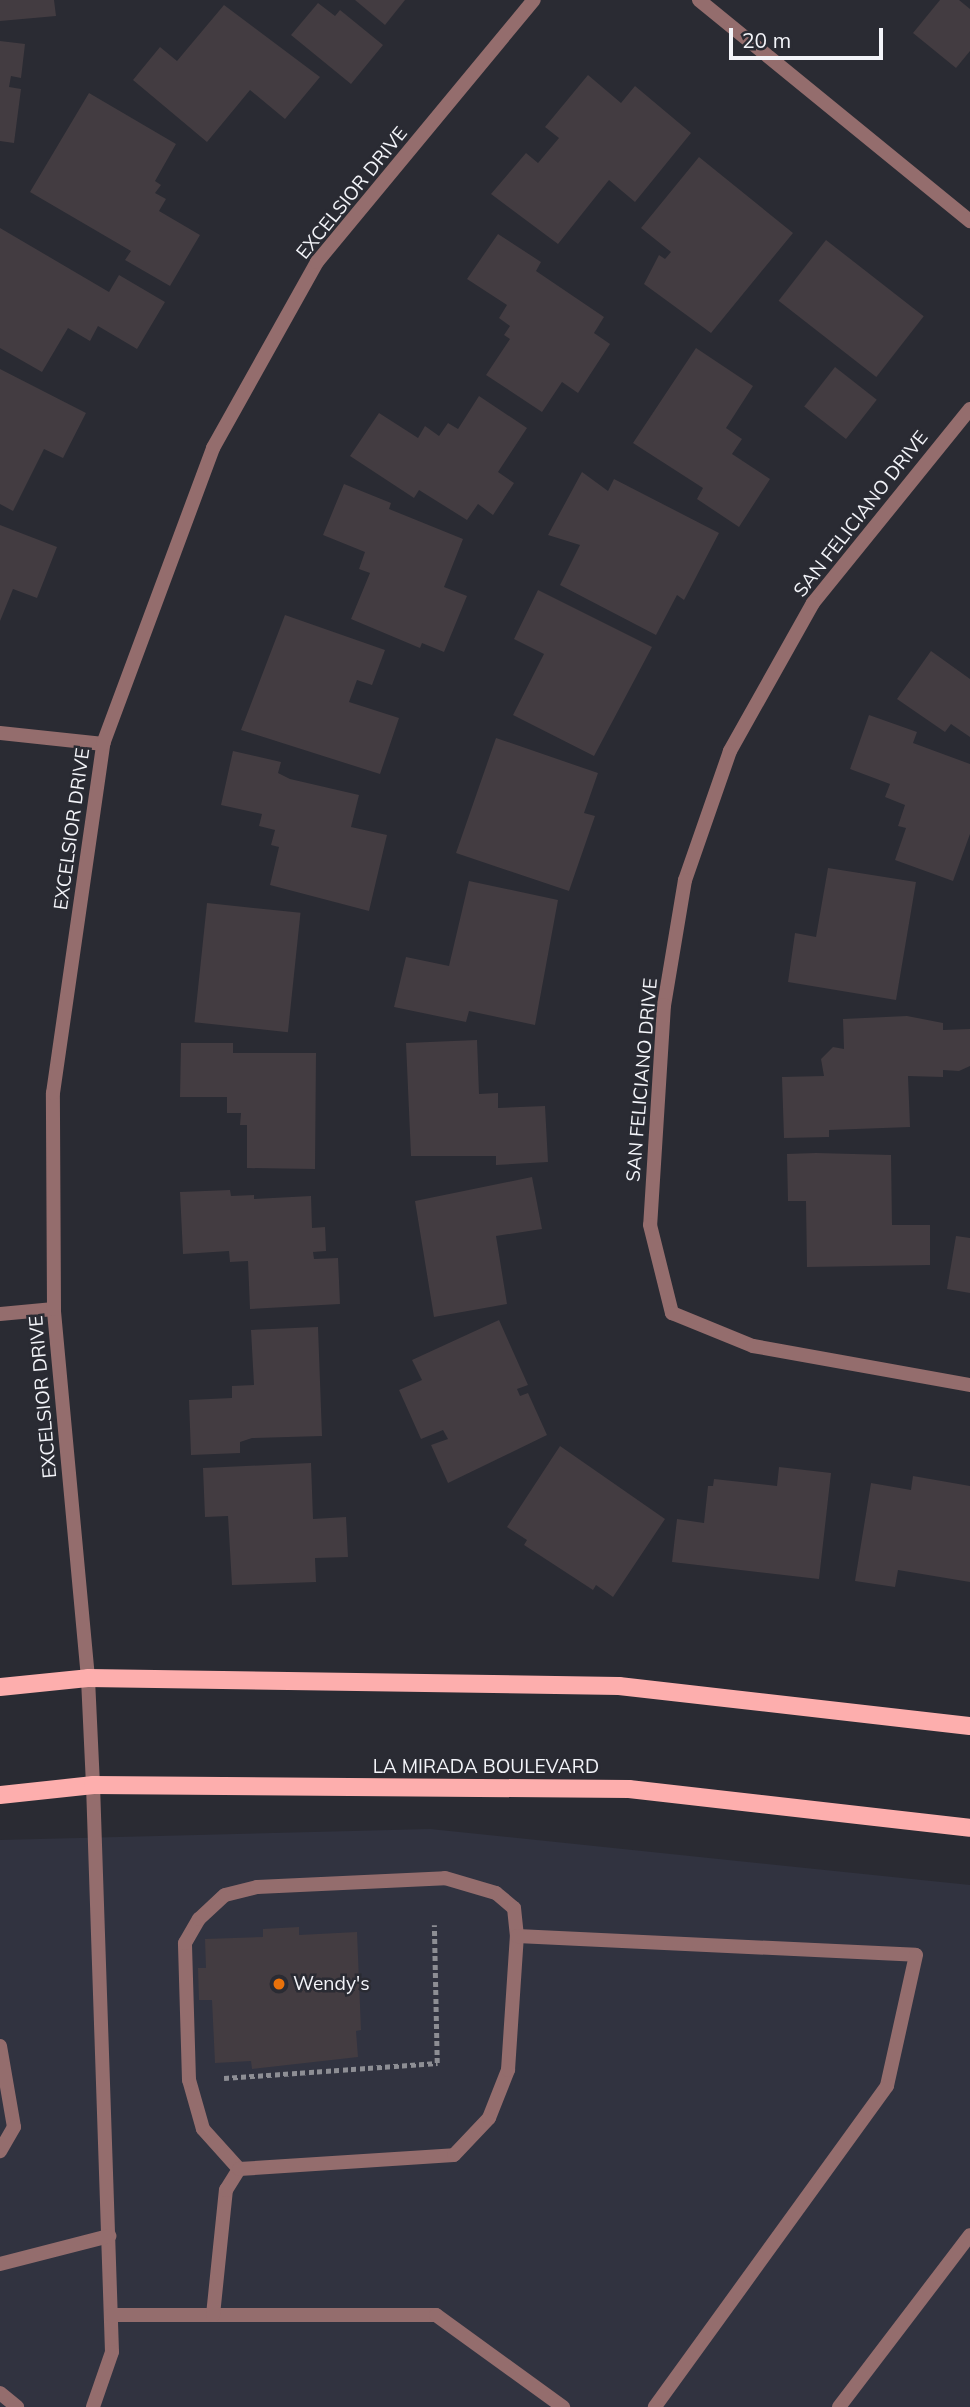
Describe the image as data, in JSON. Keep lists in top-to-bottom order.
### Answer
{
  "streets": {
    "main road": ["LA MIRADA BOULEVARD"],
    "street": ["EXCELSIOR DRIVE", "SAN FELICIANO DRIVE"]
  },
  "crossings": [
    ["EXCELSIOR DRIVE", "LA MIRADA BOULEVARD"]
  ],
  "places": ["Wendy's"],
  "scale_bar": "20 m"
}
